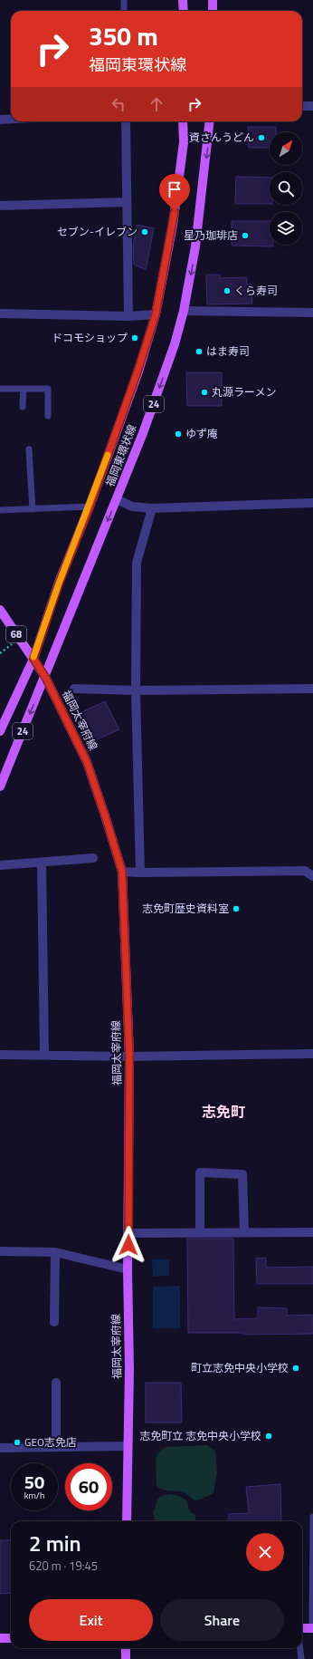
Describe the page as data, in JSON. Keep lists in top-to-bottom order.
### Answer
{
  "streets": {
    "main road": [
      "24",
      "福岡東環状線",
      "68",
      "福岡太宰府線"
    ]
  },
  "crossings": [
    ["福岡東環状線", "福岡太宰府線"]
  ],
  "districts": ["志免町"],
  "places": [
    "資さんうどん",
    "セブン-イレブン",
    "星乃珈琲店",
    "くら寿司",
    "ドコモショップ",
    "はま寿司",
    "丸源ラーメン",
    "ゆず庵",
    "志免町歴史資料室",
    "町立志免中央小学校",
    "志免町立 志免中央小学校",
    "GEO志免店"
  ],
  "north": "top right",
  "page": {
    "turn": ["350 m", "福岡東環状線"],
    "speed": "50 km/h",
    "limit": "60",
    "heading": ["2 min", "620 m · 19:45"],
    "buttons": ["Exit", "Share"]
  }
}
